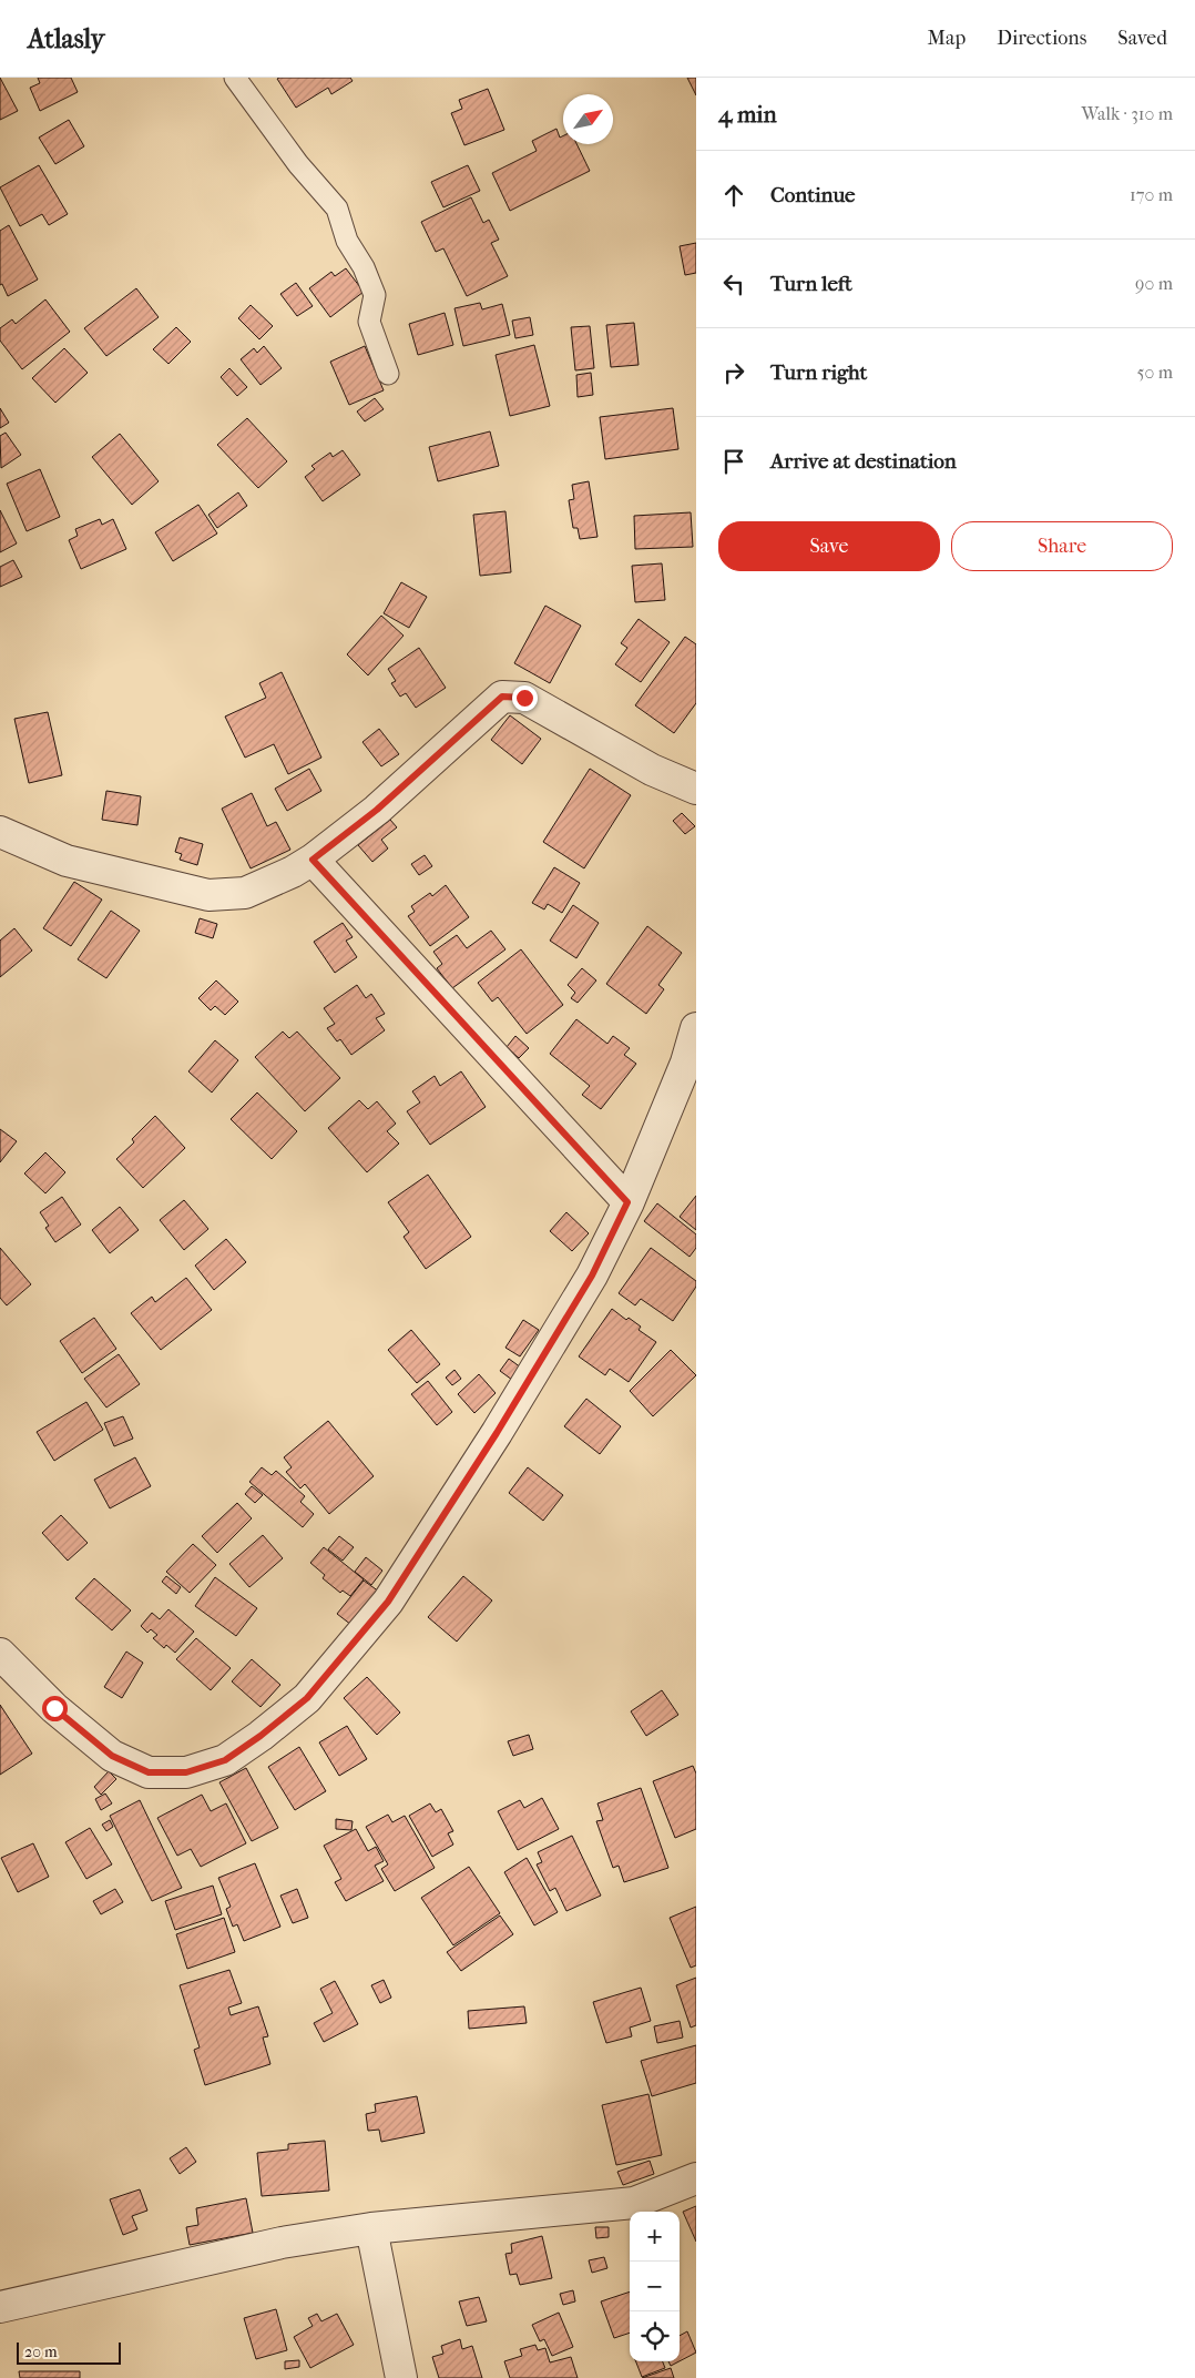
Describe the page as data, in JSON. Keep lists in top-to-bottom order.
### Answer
{
  "scale_bar": "20 m",
  "north": "top right",
  "page": {
    "header": "Atlasly",
    "nav": ["Map", "Directions", "Saved"],
    "heading": ["4 min", "Walk · 310 m"],
    "list": [
      ["Continue", "170 m"],
      ["Turn left", "90 m"],
      ["Turn right", "50 m"],
      "Arrive at destination"
    ],
    "buttons": ["Save", "Share"],
    "map_buttons": ["+", "−"],
    "scale": "20 m"
  }
}
